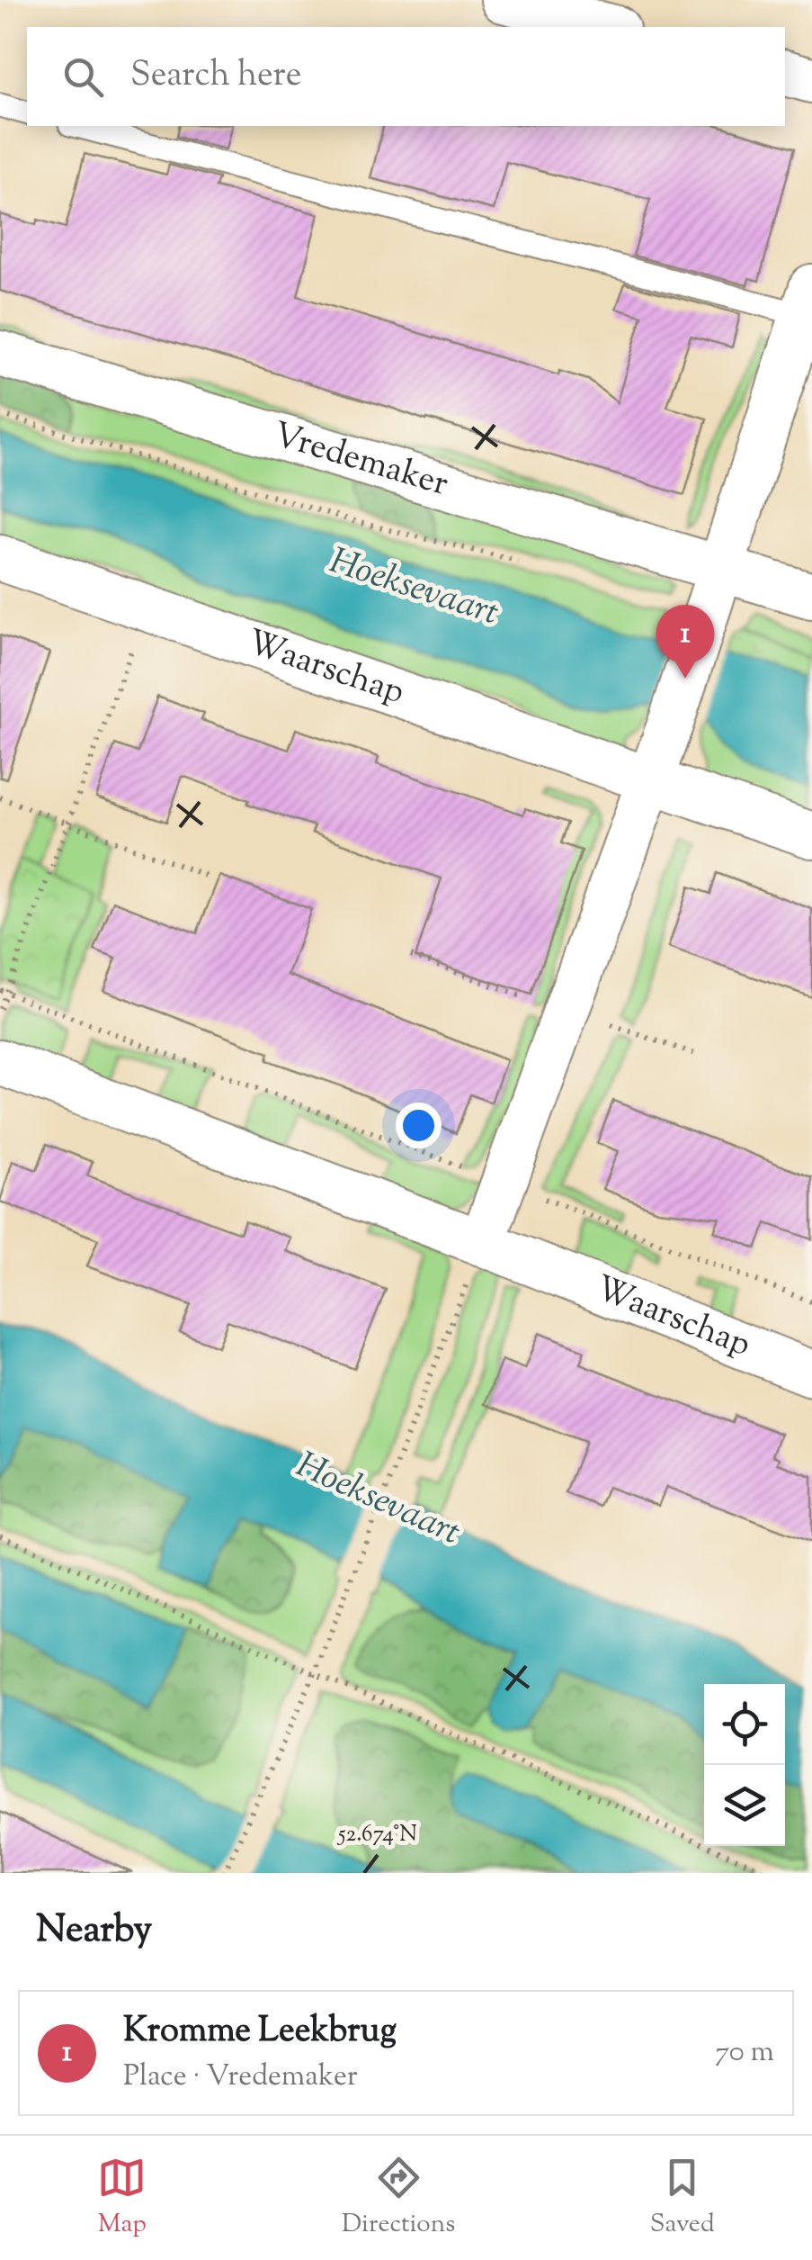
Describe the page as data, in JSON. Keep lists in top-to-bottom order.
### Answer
{
  "streets": {
    "street": ["Vredemaker", "Waarschap"]
  },
  "water": ["Hoeksevaart"],
  "page": {
    "search": "Search here",
    "pins": "1",
    "heading": "Nearby",
    "list": [
      {
        "mark": "1",
        "name": "Kromme Leekbrug",
        "note": "Place · Vredemaker",
        "value": "70 m"
      }
    ],
    "nav": ["Map", "Directions", "Saved"]
  },
  "coordinates": ["52.674°N"]
}
